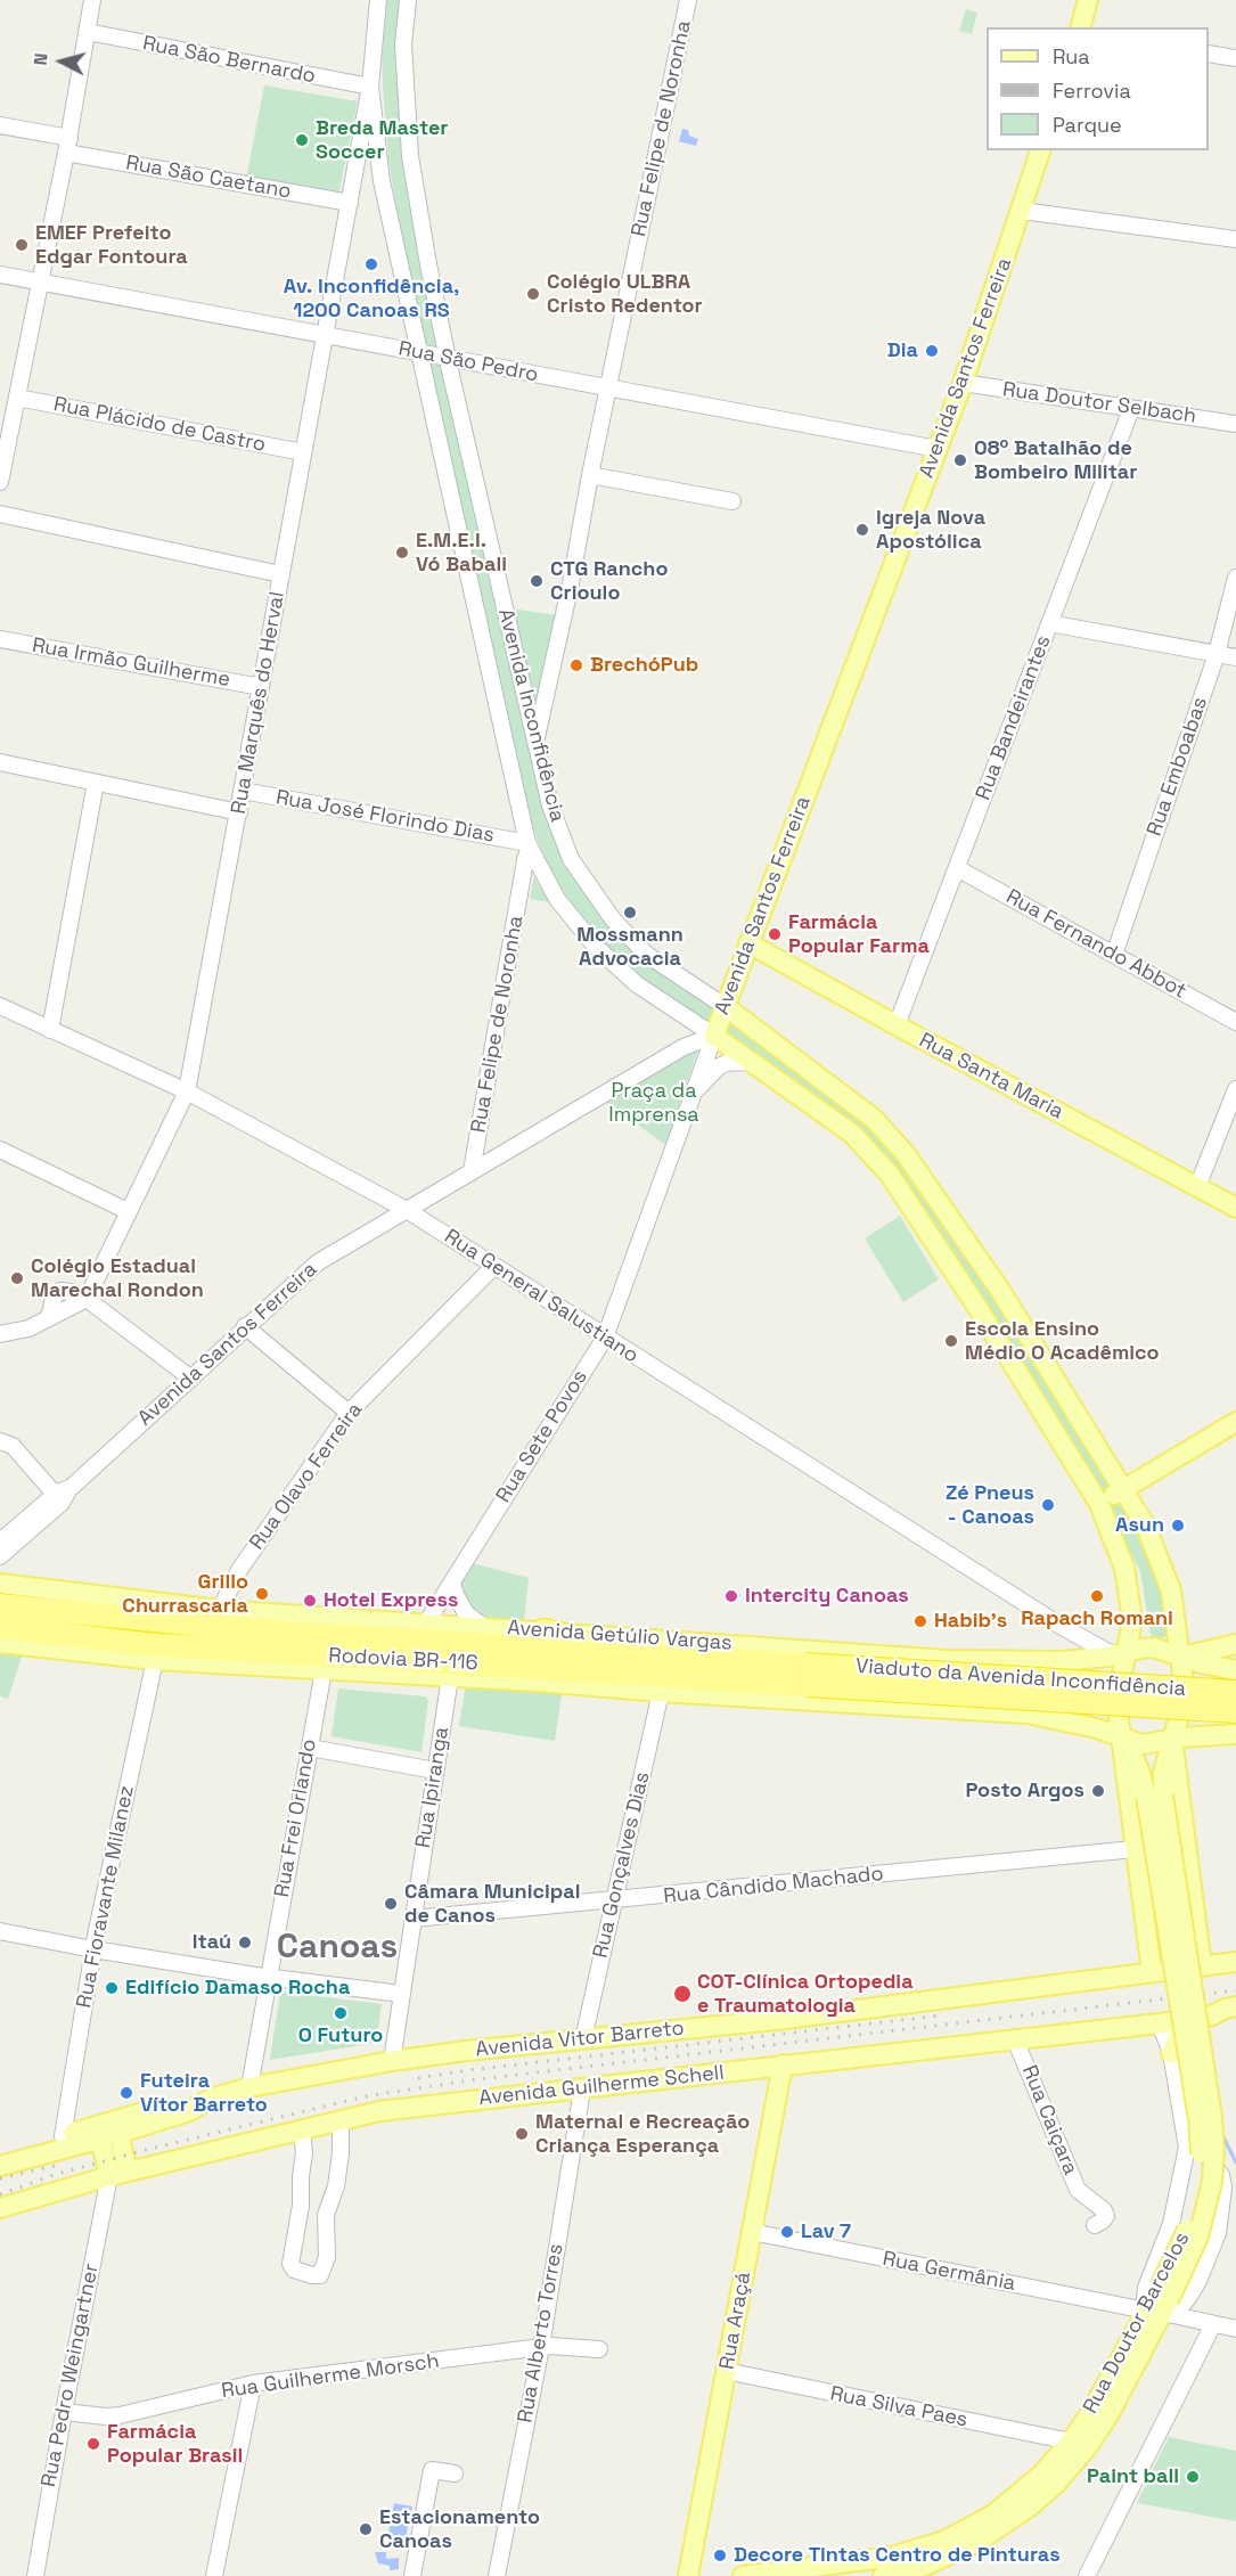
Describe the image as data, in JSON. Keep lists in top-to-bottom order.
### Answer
{
  "streets": {
    "highway": ["Rodovia BR-116", "Viaduto da Avenida Inconfidência"],
    "main road": [
      "Avenida Santos Ferreira",
      "Avenida Inconfidência",
      "Rua Santa Maria",
      "Avenida Getúlio Vargas",
      "Avenida Vitor Barreto",
      "Avenida Guilherme Schell",
      "Rua Araçá",
      "Rua Doutor Barcelos"
    ],
    "street": [
      "Rua São Bernardo",
      "Rua Felipe de Noronha",
      "Rua São Caetano",
      "Rua São Pedro",
      "Rua Doutor Selbach",
      "Rua Plácido de Castro",
      "Rua Irmão Guilherme",
      "Rua Marquês do Herval",
      "Rua Bandeirantes",
      "Rua Emboabas",
      "Rua José Florindo Dias",
      "Rua Fernando Abbot",
      "Rua General Salustiano",
      "Rua Sete Povos",
      "Rua Olavo Ferreira",
      "Rua Ipiranga",
      "Rua Frei Orlando",
      "Rua Gonçalves Dias",
      "Rua Cândido Machado",
      "Rua Fioravante Milanez",
      "Rua Caiçara",
      "Rua Germânia",
      "Rua Alberto Torres",
      "Rua Pedro Weingartner",
      "Rua Guilherme Morsch",
      "Rua Silva Paes"
    ]
  },
  "crossings": [
    ["Rua São Bernardo", "Rua Marquês do Herval"],
    ["Rua São Bernardo", "Avenida Inconfidência"],
    ["Rua Felipe de Noronha", "Rua São Pedro"],
    ["Rua Felipe de Noronha", "Avenida Santos Ferreira"],
    ["Rua Felipe de Noronha", "Avenida Inconfidência"],
    ["Rua Felipe de Noronha", "Rua José Florindo Dias"],
    ["Rua São Caetano", "Rua Marquês do Herval"],
    ["Rua São Pedro", "Avenida Santos Ferreira"],
    ["Rua São Pedro", "Rua Marquês do Herval"],
    ["Rua São Pedro", "Avenida Inconfidência"],
    ["Avenida Santos Ferreira", "Rua Doutor Selbach"],
    ["Avenida Santos Ferreira", "Avenida Inconfidência"],
    ["Avenida Santos Ferreira", "Rua Santa Maria"],
    ["Avenida Santos Ferreira", "Rua General Salustiano"],
    ["Avenida Santos Ferreira", "Rua Sete Povos"],
    ["Rua Doutor Selbach", "Rua Bandeirantes"],
    ["Rua Plácido de Castro", "Rua Marquês do Herval"],
    ["Rua Irmão Guilherme", "Rua Marquês do Herval"],
    ["Rua Marquês do Herval", "Avenida Inconfidência"],
    ["Rua Marquês do Herval", "Rua José Florindo Dias"],
    ["Rua Marquês do Herval", "Rua General Salustiano"],
    ["Avenida Inconfidência", "Rua José Florindo Dias"],
    ["Avenida Inconfidência", "Rua General Salustiano"],
    ["Avenida Inconfidência", "Rua Sete Povos"],
    ["Avenida Inconfidência", "Avenida Getúlio Vargas"],
    ["Avenida Inconfidência", "Rua Cândido Machado"],
    ["Avenida Inconfidência", "Avenida Vitor Barreto"],
    ["Avenida Inconfidência", "Rua Doutor Barcelos"],
    ["Rua Bandeirantes", "Rua Fernando Abbot"],
    ["Rua Bandeirantes", "Rua Santa Maria"],
    ["Rua Emboabas", "Rua Fernando Abbot"],
    ["Rua General Salustiano", "Rua Sete Povos"],
    ["Rua General Salustiano", "Rua Olavo Ferreira"],
    ["Rua General Salustiano", "Avenida Getúlio Vargas"],
    ["Rua Sete Povos", "Avenida Getúlio Vargas"],
    ["Rua Olavo Ferreira", "Avenida Getúlio Vargas"],
    ["Rodovia BR-116", "Viaduto da Avenida Inconfidência"],
    ["Rua Ipiranga", "Rua Cândido Machado"],
    ["Rua Ipiranga", "Avenida Vitor Barreto"],
    ["Rua Frei Orlando", "Avenida Vitor Barreto"],
    ["Rua Gonçalves Dias", "Rua Cândido Machado"],
    ["Rua Gonçalves Dias", "Avenida Vitor Barreto"],
    ["Avenida Guilherme Schell", "Rua Caiçara"],
    ["Avenida Guilherme Schell", "Rua Araçá"],
    ["Avenida Guilherme Schell", "Rua Alberto Torres"],
    ["Avenida Guilherme Schell", "Rua Pedro Weingartner"],
    ["Rua Germânia", "Rua Araçá"],
    ["Rua Germânia", "Rua Doutor Barcelos"],
    ["Rua Araçá", "Rua Silva Paes"],
    ["Rua Doutor Barcelos", "Rua Silva Paes"],
    ["Rua Alberto Torres", "Rua Guilherme Morsch"],
    ["Rua Pedro Weingartner", "Rua Guilherme Morsch"]
  ],
  "districts": ["Canoas"],
  "parks": ["Praça da Imprensa"],
  "places": [
    "Breda Master Soccer",
    "EMEF Prefeito Edgar Fontoura",
    "Av. Inconfidência, 1200 Canoas RS",
    "Colégio ULBRA Cristo Redentor",
    "Dia",
    "08º Batalhão de Bombeiro Militar",
    "Igreja Nova Apostólica",
    "E.M.E.I. Vó Babali",
    "CTG Rancho Crioulo",
    "BrechóPub",
    "Mossmann Advocacia",
    "Farmácia Popular Farma",
    "Colégio Estadual Marechal Rondon",
    "Escola Ensino Médio O Acadêmico",
    "Zé Pneus - Canoas",
    "Asun",
    "Grillo Churrascaria",
    "Intercity Canoas",
    "Rapach Romani",
    "Hotel Express",
    "Habib's",
    "Posto Argos",
    "Câmara Municipal de Canos",
    "Itaú",
    "Edifício Damaso Rocha",
    "COT-Clínica Ortopedia e Traumatologia",
    "O Futuro",
    "Futeira Vítor Barreto",
    "Maternal e Recreação Criança Esperança",
    "Lav 7",
    "Farmácia Popular Brasil",
    "Paint ball",
    "Estacionamento Canoas",
    "Decore Tintas Centro de Pinturas"
  ],
  "legend": ["Rua", "Ferrovia", "Parque"],
  "north": "left"
}
